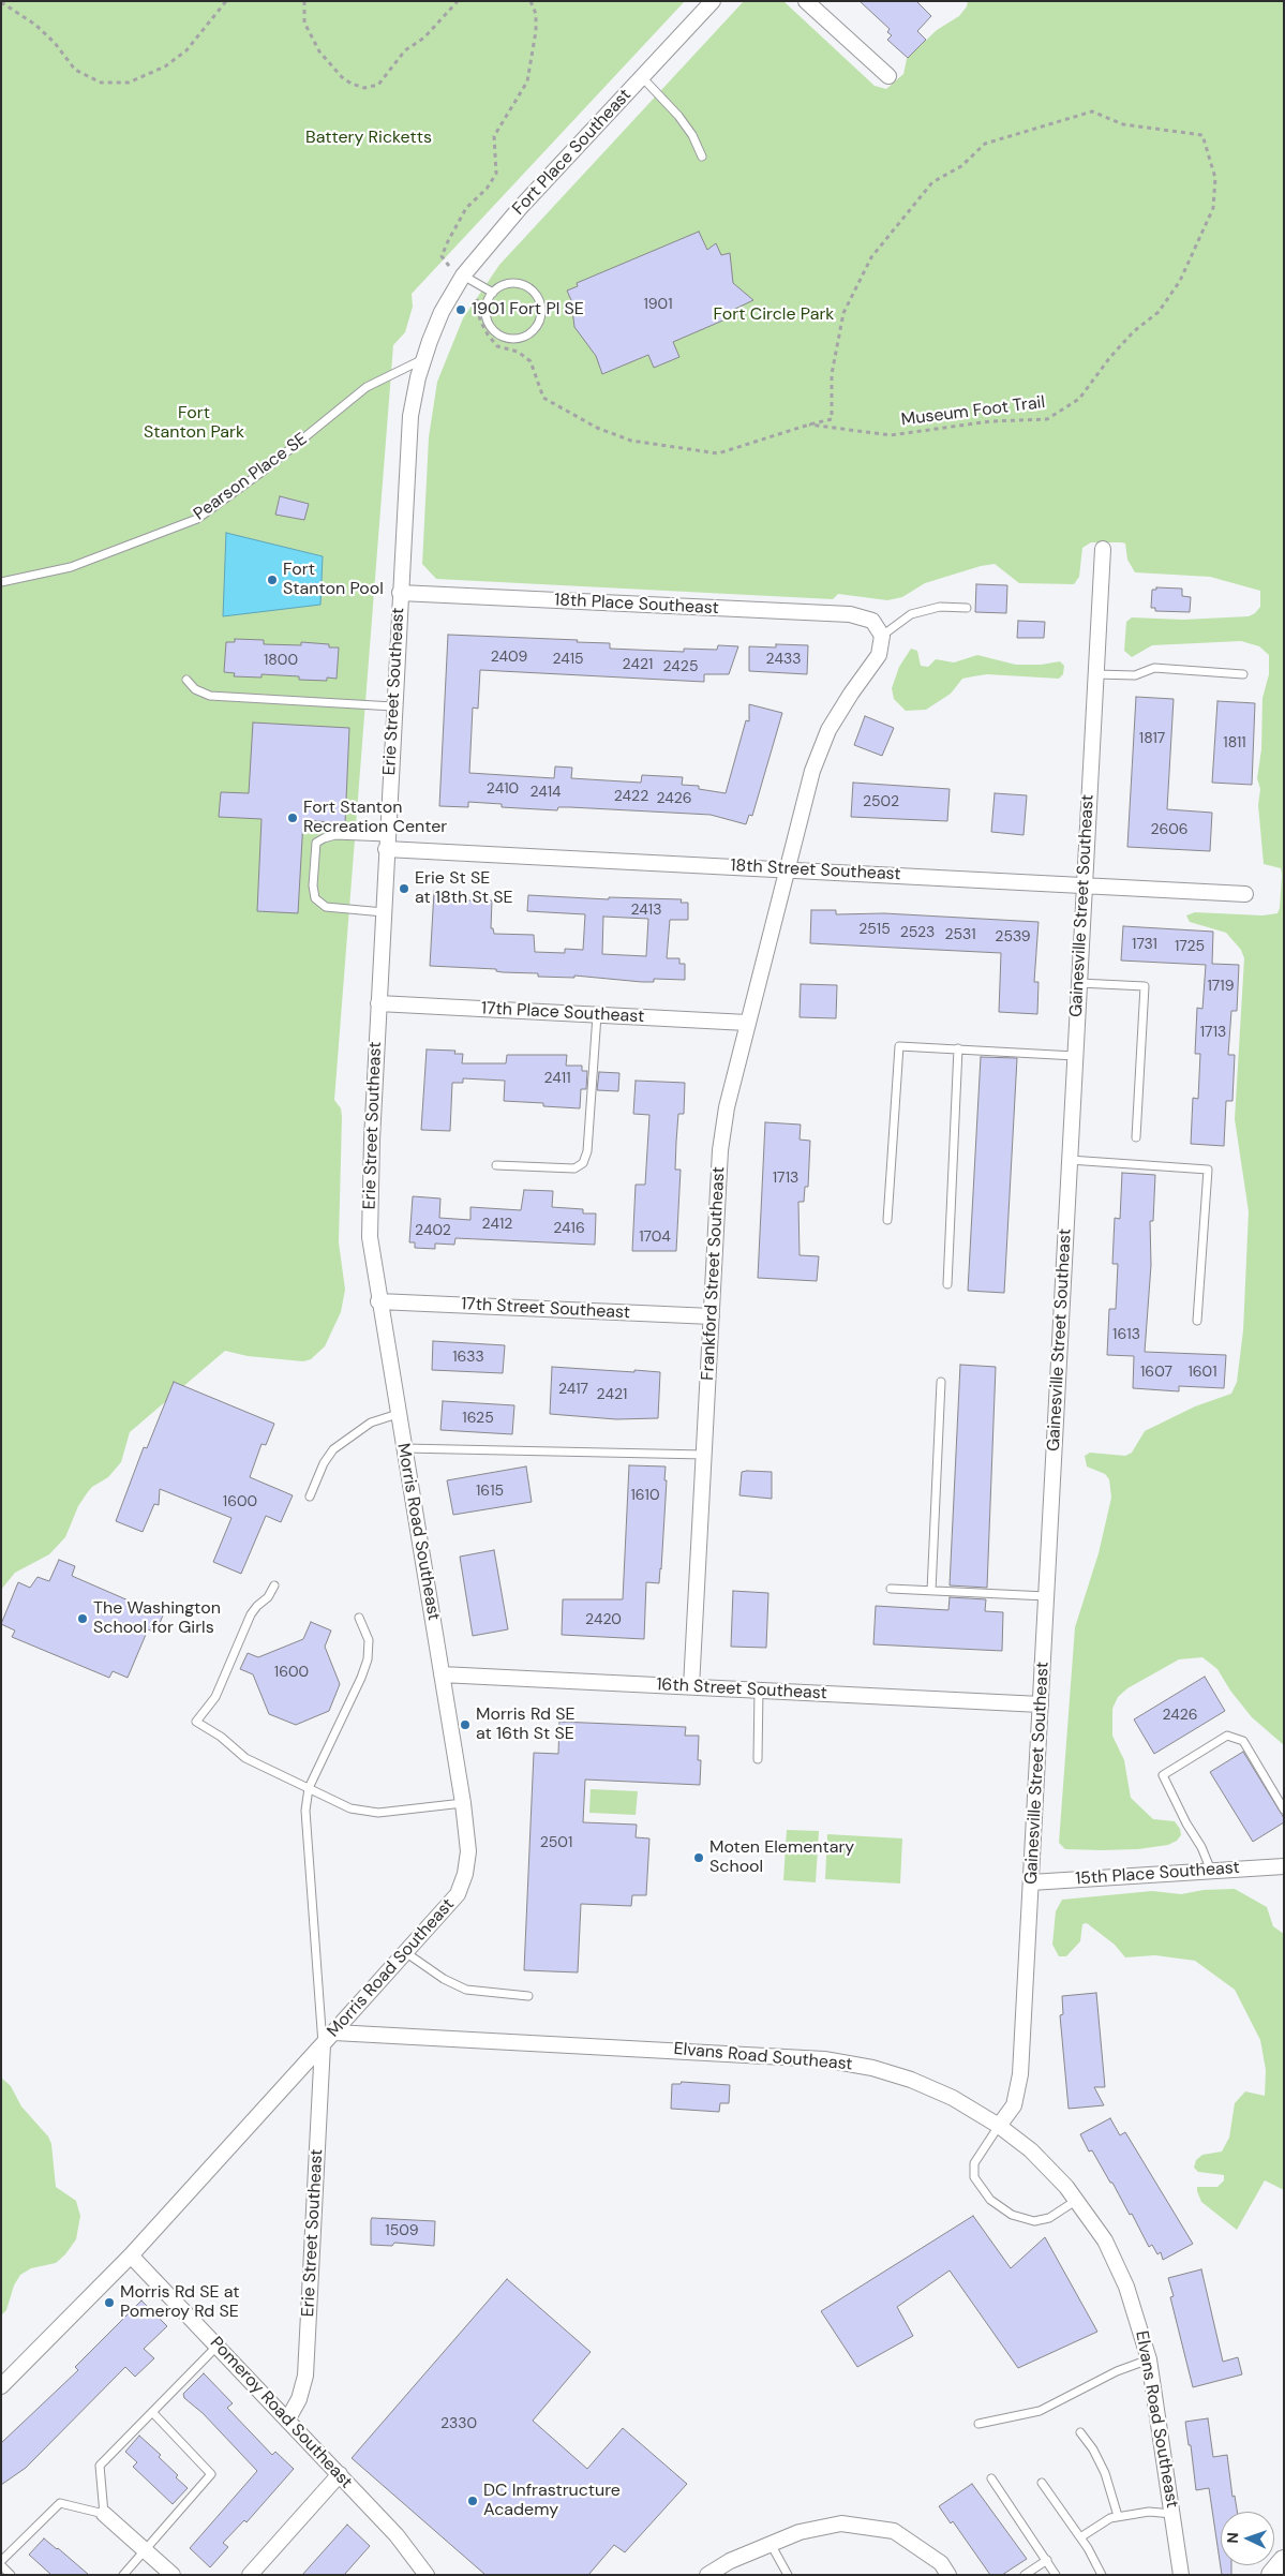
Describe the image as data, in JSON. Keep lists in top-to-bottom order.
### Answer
{
  "streets": {
    "street": [
      "Fort Place Southeast",
      "18th Place Southeast",
      "Erie Street Southeast",
      "18th Street Southeast",
      "Gainesville Street Southeast",
      "17th Place Southeast",
      "Frankford Street Southeast",
      "17th Street Southeast",
      "Morris Road Southeast",
      "16th Street Southeast",
      "15th Place Southeast",
      "Elvans Road Southeast",
      "Pomeroy Road Southeast"
    ],
    "lane": ["Pearson Place SE"],
    "path": ["Museum Foot Trail"]
  },
  "crossings": [
    ["Fort Place Southeast", "Museum Foot Trail"],
    ["Fort Place Southeast", "Erie Street Southeast"],
    ["Pearson Place SE", "Erie Street Southeast"],
    ["18th Place Southeast", "Erie Street Southeast"],
    ["Erie Street Southeast", "18th Street Southeast"],
    ["Erie Street Southeast", "17th Place Southeast"],
    ["Erie Street Southeast", "17th Street Southeast"],
    ["Erie Street Southeast", "Morris Road Southeast"],
    ["Erie Street Southeast", "Pomeroy Road Southeast"],
    ["18th Street Southeast", "Gainesville Street Southeast"],
    ["18th Street Southeast", "Frankford Street Southeast"],
    ["Gainesville Street Southeast", "16th Street Southeast"],
    ["Gainesville Street Southeast", "15th Place Southeast"],
    ["Gainesville Street Southeast", "Elvans Road Southeast"],
    ["17th Place Southeast", "Frankford Street Southeast"],
    ["Frankford Street Southeast", "17th Street Southeast"],
    ["Frankford Street Southeast", "16th Street Southeast"],
    ["17th Street Southeast", "Morris Road Southeast"],
    ["Morris Road Southeast", "16th Street Southeast"],
    ["Morris Road Southeast", "Elvans Road Southeast"],
    ["Morris Road Southeast", "Pomeroy Road Southeast"]
  ],
  "parks": ["Battery Ricketts", "Fort Circle Park", "Fort Stanton Park"],
  "places": [
    "1901 Fort Pl SE",
    "Fort Stanton Pool",
    "Fort Stanton Recreation Center",
    "Erie St SE at 18th St SE",
    "The Washington School for Girls",
    "Morris Rd SE at 16th St SE",
    "Moten Elementary School",
    "Morris Rd SE at Pomeroy Rd SE",
    "DC Infrastructure Academy"
  ],
  "house_numbers": [
    "1901",
    "2409",
    "2415",
    "2433",
    "1800",
    "2421",
    "2425",
    "1817",
    "1811",
    "2410",
    "2414",
    "2422",
    "2426",
    "2502",
    "2606",
    "2413",
    "2515",
    "2523",
    "2531",
    "2539",
    "1731",
    "1725",
    "1719",
    "1713",
    "2411",
    "1713",
    "2412",
    "2416",
    "2402",
    "1704",
    "1613",
    "1633",
    "1607",
    "1601",
    "2417",
    "2421",
    "1625",
    "1615",
    "1610",
    "1600",
    "2420",
    "1600",
    "2426",
    "2501",
    "1509",
    "2330"
  ],
  "north": "left"
}
